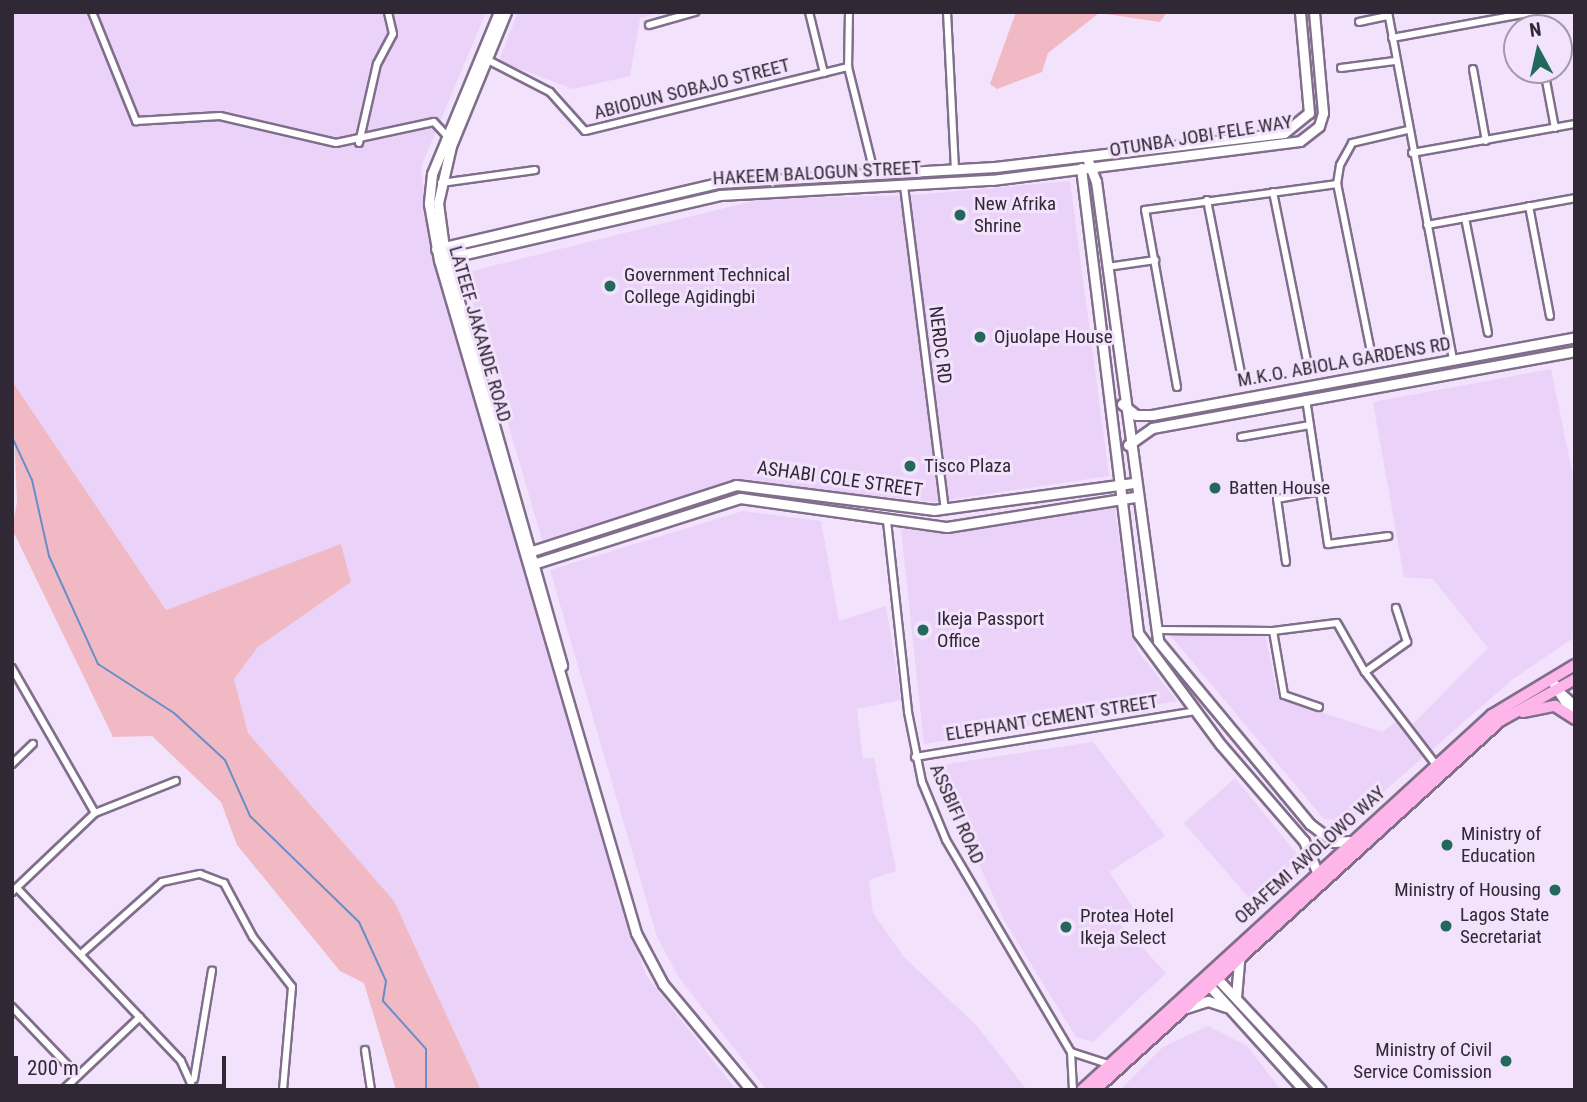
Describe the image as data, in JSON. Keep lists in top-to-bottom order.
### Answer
{
  "streets": {
    "main road": ["OBAFEMI AWOLOWO WAY"],
    "street": [
      "ABIODUN SOBAJO STREET",
      "OTUNBA JOBI FELE WAY",
      "HAKEEM BALOGUN STREET",
      "LATEEF JAKANDE ROAD",
      "NERDC RD",
      "M.K.O. ABIOLA GARDENS RD",
      "ASHABI COLE STREET",
      "ELEPHANT CEMENT STREET",
      "ASSBIFI ROAD"
    ]
  },
  "crossings": [
    ["ABIODUN SOBAJO STREET", "HAKEEM BALOGUN STREET"],
    ["ABIODUN SOBAJO STREET", "LATEEF JAKANDE ROAD"],
    ["OTUNBA JOBI FELE WAY", "HAKEEM BALOGUN STREET"],
    ["HAKEEM BALOGUN STREET", "LATEEF JAKANDE ROAD"],
    ["HAKEEM BALOGUN STREET", "NERDC RD"],
    ["LATEEF JAKANDE ROAD", "ASHABI COLE STREET"],
    ["NERDC RD", "ASHABI COLE STREET"],
    ["ASHABI COLE STREET", "ASSBIFI ROAD"],
    ["ELEPHANT CEMENT STREET", "ASSBIFI ROAD"]
  ],
  "places": [
    "New Afrika Shrine",
    "Government Technical College Agidingbi",
    "Ojuolape House",
    "Tisco Plaza",
    "Batten House",
    "Ikeja Passport Office",
    "Ministry of Education",
    "Ministry of Housing",
    "Lagos State Secretariat",
    "Protea Hotel Ikeja Select",
    "Ministry of Civil Service Comission"
  ],
  "scale_bar": "200 m",
  "north": "top"
}
